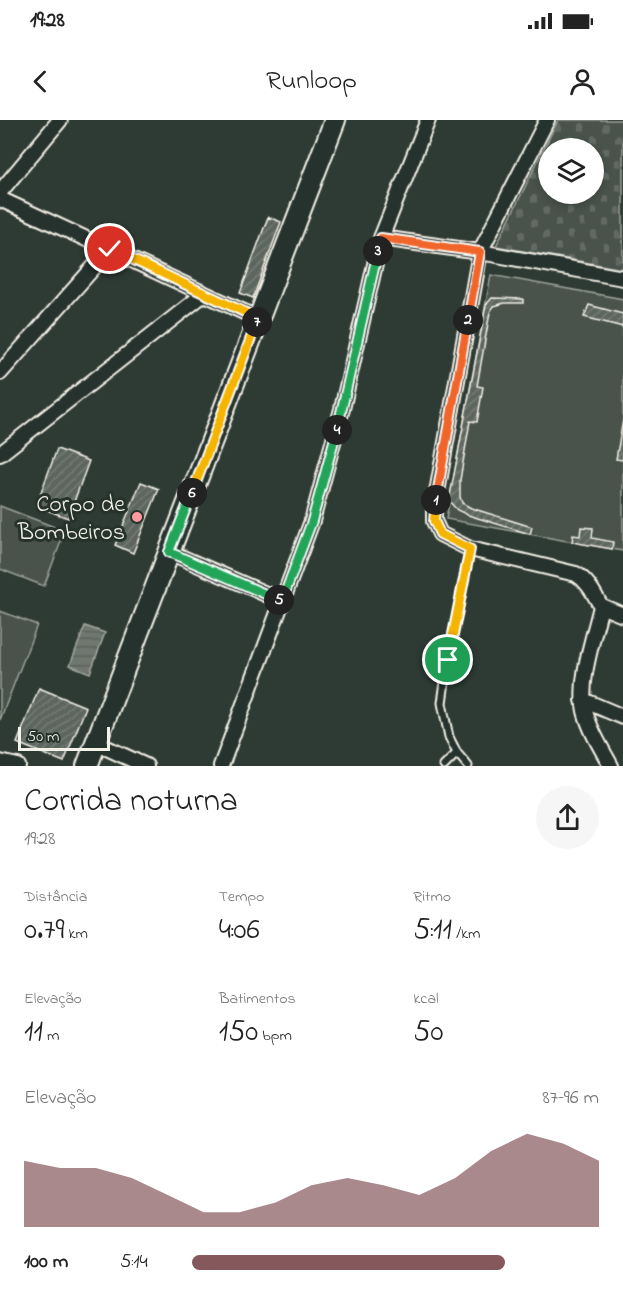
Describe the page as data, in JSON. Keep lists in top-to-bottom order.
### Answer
{
  "places": ["Corpo de Bombeiros"],
  "scale_bar": "50 m",
  "page": {
    "status": "19:28",
    "header": "Runloop",
    "pins": [
      "3",
      "2",
      "7",
      "4",
      "6",
      "1",
      "5"
    ],
    "scale": "50 m",
    "heading": ["Corrida noturna", "19:28"],
    "stats": [
      ["Distância", "0.79 km"],
      ["Tempo", "4:06"],
      ["Ritmo", "5:11 /km"],
      ["Elevação", "11 m"],
      ["Batimentos", "150 bpm"],
      ["kcal", "50"]
    ],
    "chart": ["Elevação", "87–96 m"],
    "list": [
      {
        "name": "100 m",
        "note": "5:14"
      }
    ]
  }
}
